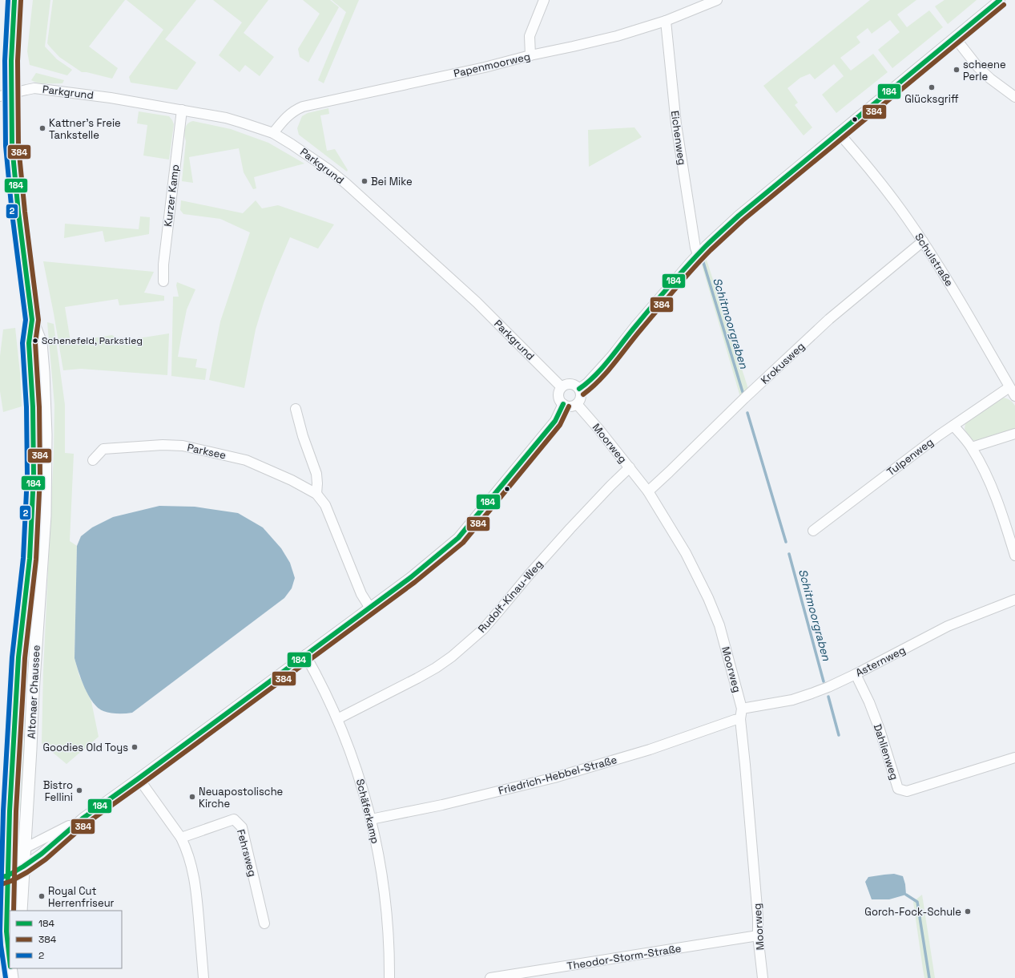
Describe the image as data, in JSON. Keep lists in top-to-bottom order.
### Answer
{
  "streets": {
    "main road": ["Altonaer Chaussee"],
    "street": [
      "Papenmoorweg",
      "Parkgrund",
      "Eichenweg",
      "Kurzer Kamp",
      "Schulstraße",
      "Krokusweg",
      "Moorweg",
      "Parksee",
      "Tulpenweg",
      "Rudolf-Kinau-Weg",
      "Asternweg",
      "Dahlienweg",
      "Friedrich-Hebbel-Straße",
      "Schäferkamp",
      "Fehrsweg",
      "Theodor-Storm-Straße"
    ]
  },
  "crossings": [
    ["Papenmoorweg", "Parkgrund"],
    ["Papenmoorweg", "Eichenweg"],
    ["Parkgrund", "Kurzer Kamp"],
    ["Parkgrund", "Moorweg"],
    ["Parkgrund", "Altonaer Chaussee"],
    ["Schulstraße", "Krokusweg"],
    ["Schulstraße", "Tulpenweg"],
    ["Krokusweg", "Moorweg"],
    ["Moorweg", "Rudolf-Kinau-Weg"],
    ["Moorweg", "Asternweg"],
    ["Moorweg", "Friedrich-Hebbel-Straße"],
    ["Moorweg", "Theodor-Storm-Straße"],
    ["Rudolf-Kinau-Weg", "Schäferkamp"],
    ["Asternweg", "Dahlienweg"],
    ["Friedrich-Hebbel-Straße", "Schäferkamp"]
  ],
  "water": ["Schitmoorgraben"],
  "places": [
    "scheene Perle",
    "Glücksgriff",
    "Kattner's Freie Tankstelle",
    "Bei Mike",
    "Schenefeld, Parkstieg",
    "Goodies Old Toys",
    "Bistro Fellini",
    "Neuapostolische Kirche",
    "Royal Cut Herrenfriseur",
    "Gorch-Fock-Schule"
  ],
  "lines": ["transit line 184", "transit line 384", "transit line 2"],
  "legend": ["184", "384", "2"]
}
